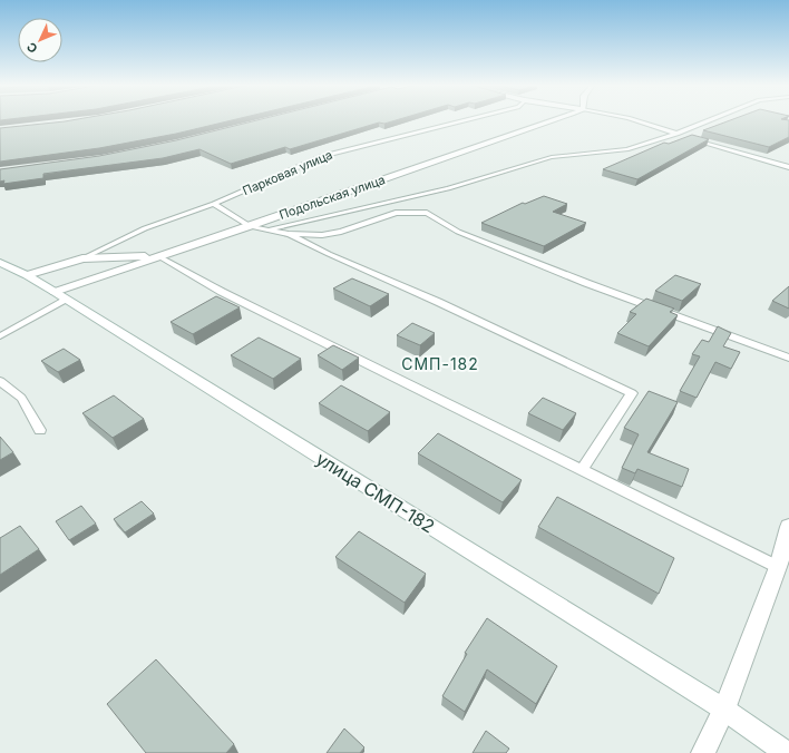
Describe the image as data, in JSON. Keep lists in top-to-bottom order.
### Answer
{
  "streets": {
    "street": ["Подольская улица", "улица СМП-182"],
    "lane": ["Парковая улица"]
  },
  "crossings": [
    ["Подольская улица", "улица СМП-182"]
  ],
  "districts": ["СМП-182"],
  "north": "bottom left"
}
